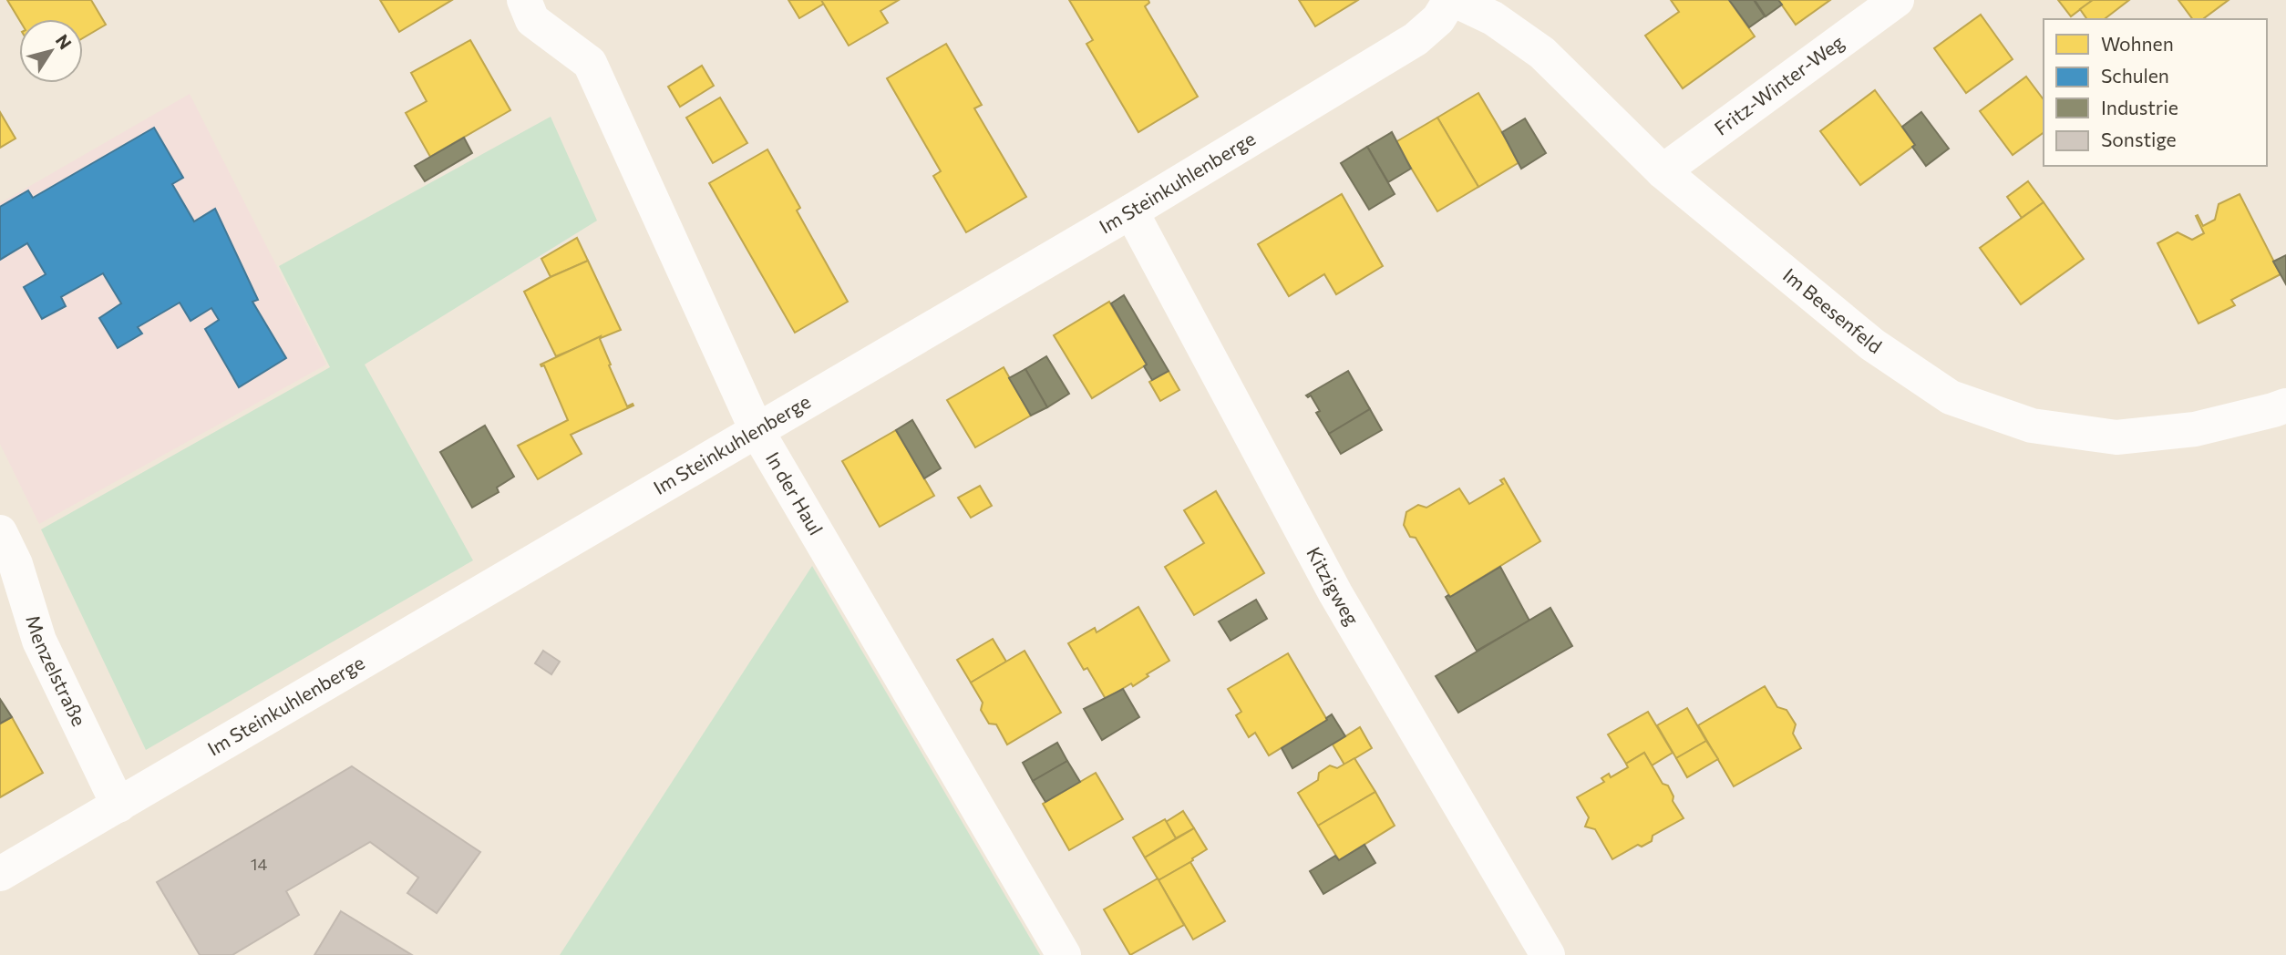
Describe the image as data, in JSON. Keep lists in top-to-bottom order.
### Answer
{
  "streets": {
    "street": [
      "Fritz-Winter-Weg",
      "Im Steinkuhlenberge",
      "Im Beesenfeld",
      "In der Haul",
      "Kitzigweg",
      "Menzelstraße"
    ]
  },
  "crossings": [
    ["Fritz-Winter-Weg", "Im Beesenfeld"],
    ["Im Steinkuhlenberge", "In der Haul"],
    ["Im Steinkuhlenberge", "Kitzigweg"],
    ["Im Steinkuhlenberge", "Menzelstraße"]
  ],
  "house_numbers": ["14"],
  "legend": [
    "Wohnen",
    "Schulen",
    "Industrie",
    "Sonstige"
  ],
  "north": "top right"
}
